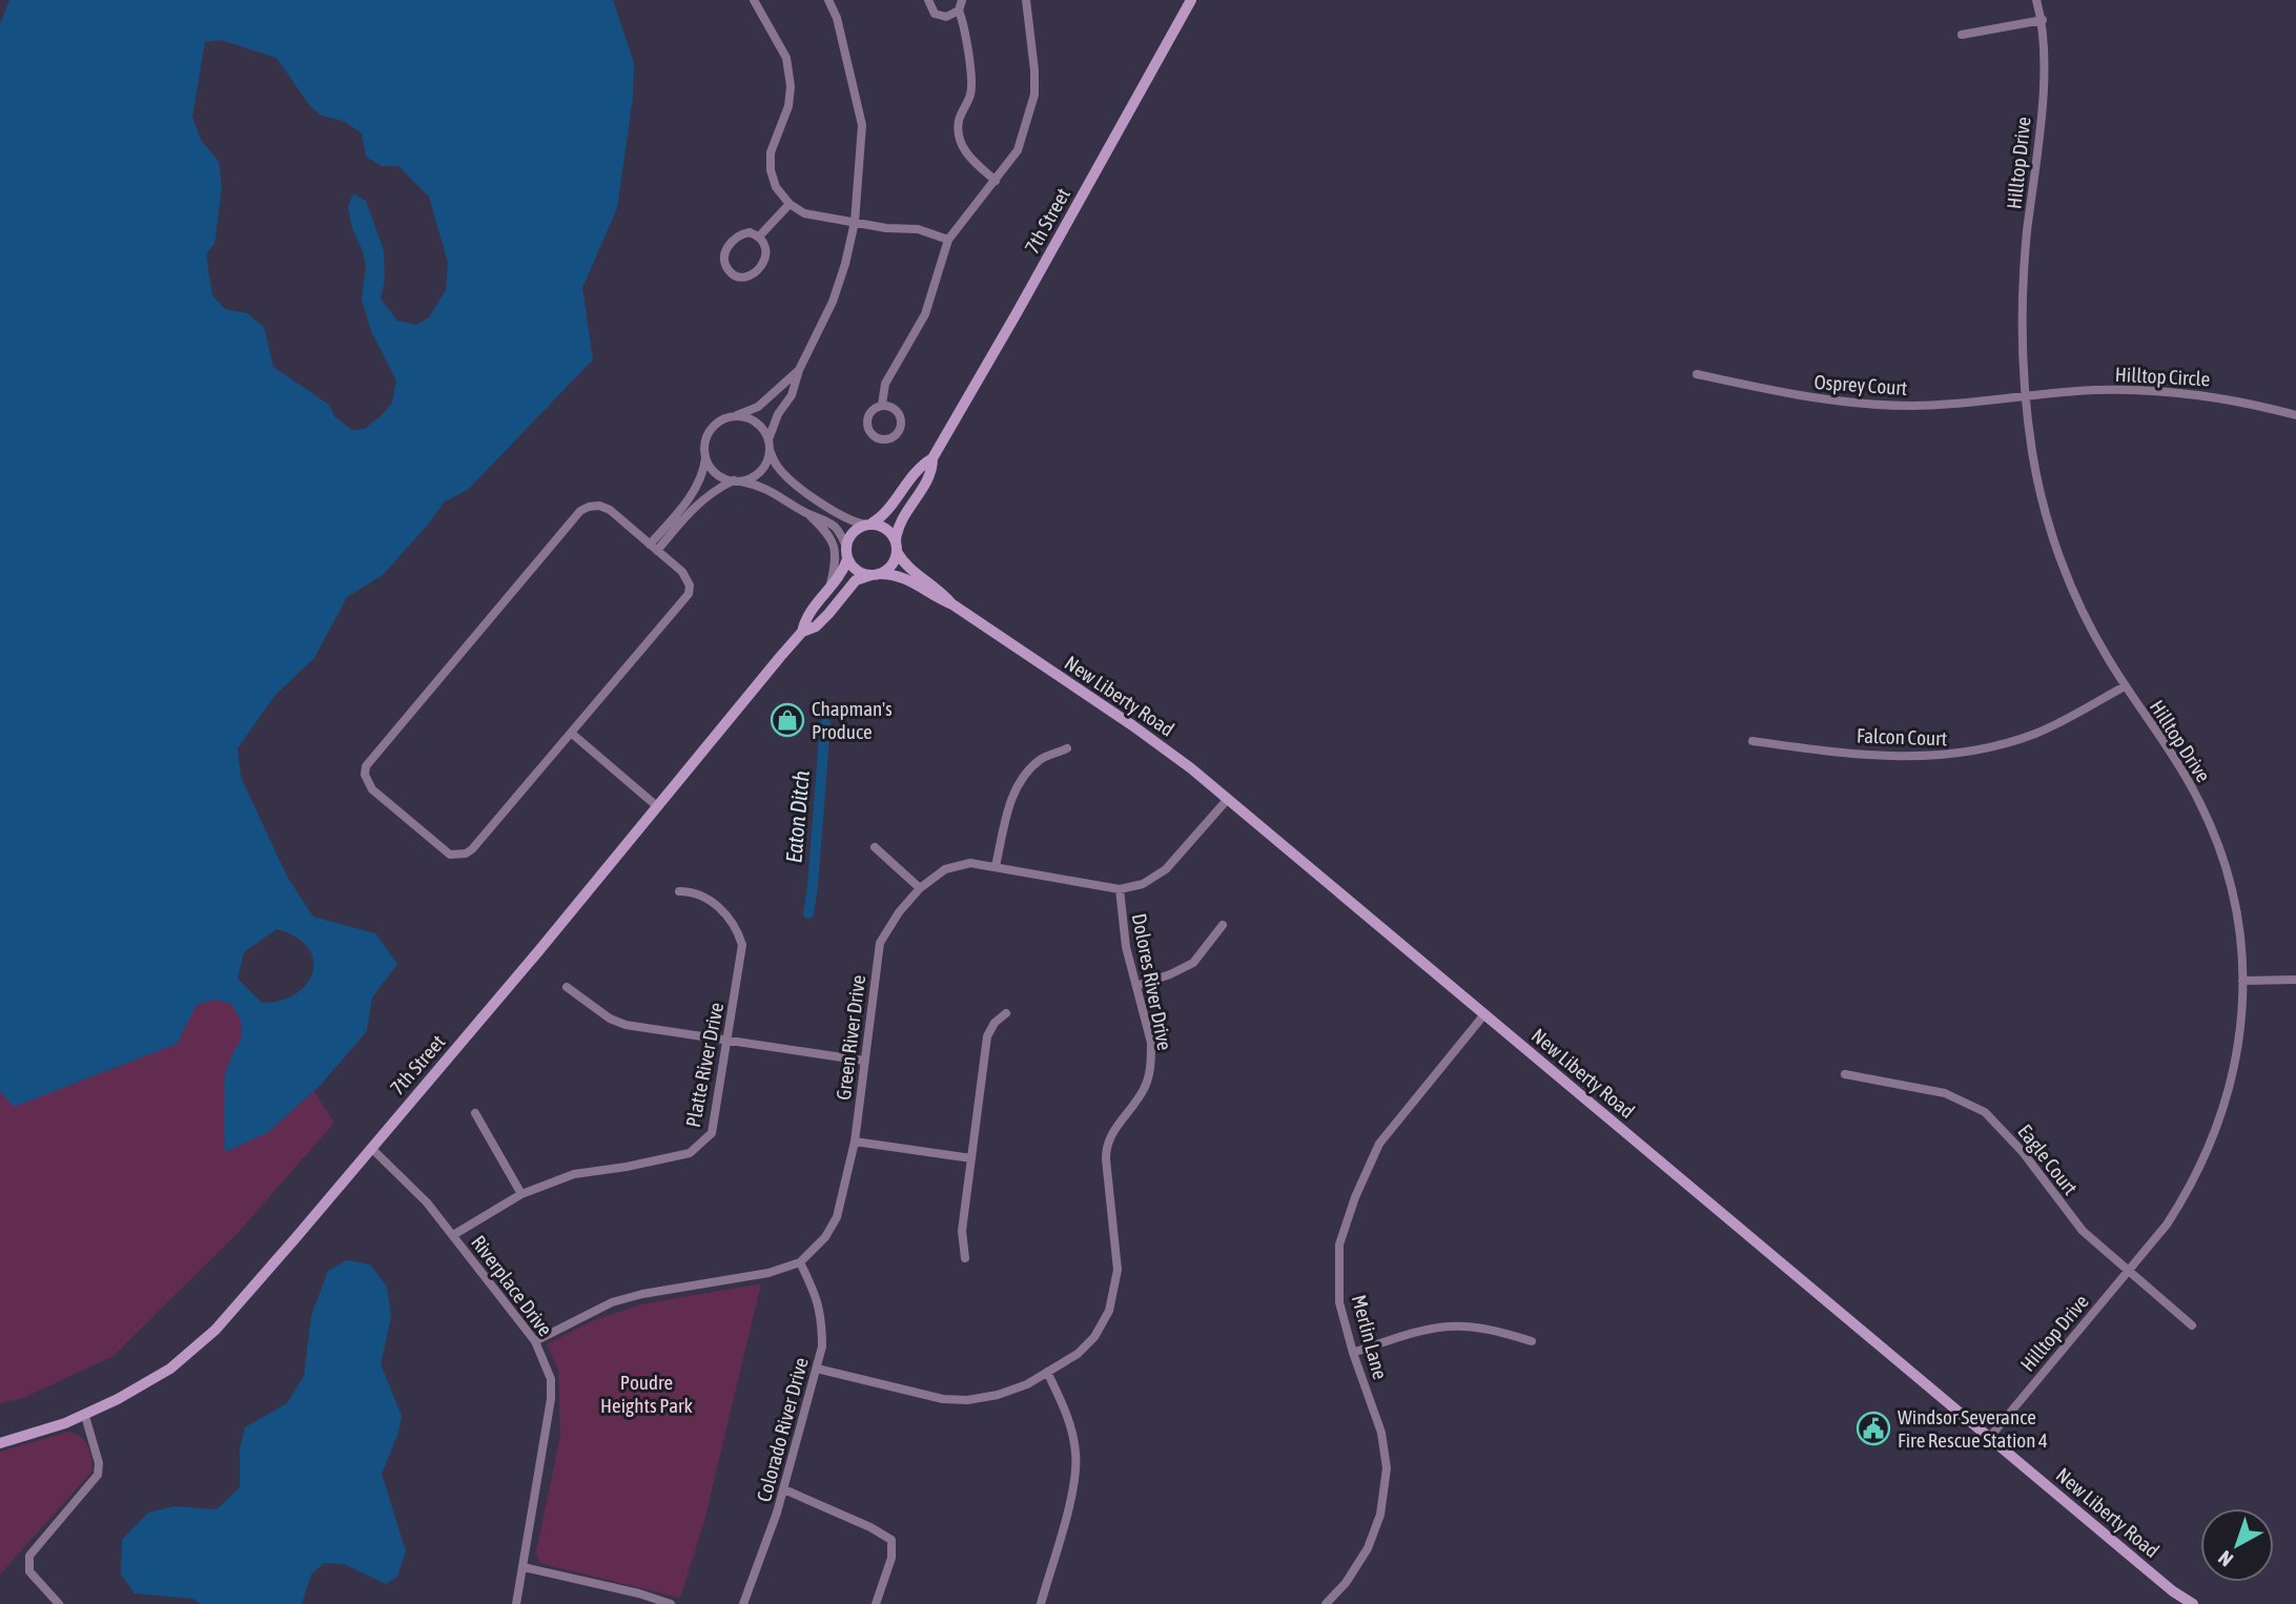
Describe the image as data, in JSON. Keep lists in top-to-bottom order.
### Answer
{
  "streets": {
    "street": [
      "Hilltop Drive",
      "7th Street",
      "Hilltop Circle",
      "Osprey Court",
      "New Liberty Road",
      "Falcon Court",
      "Dolores River Drive",
      "Green River Drive",
      "Platte River Drive",
      "Eagle Court",
      "Riverplace Drive",
      "Merlin Lane",
      "Colorado River Drive"
    ]
  },
  "crossings": [
    ["Hilltop Drive", "Hilltop Circle"],
    ["Hilltop Drive", "Osprey Court"],
    ["Hilltop Drive", "New Liberty Road"],
    ["Hilltop Drive", "Falcon Court"],
    ["Hilltop Drive", "Eagle Court"],
    ["7th Street", "New Liberty Road"],
    ["7th Street", "Riverplace Drive"],
    ["Hilltop Circle", "Osprey Court"],
    ["New Liberty Road", "Merlin Lane"],
    ["Dolores River Drive", "Green River Drive"],
    ["Dolores River Drive", "Colorado River Drive"],
    ["Green River Drive", "Riverplace Drive"],
    ["Green River Drive", "Colorado River Drive"],
    ["Platte River Drive", "Riverplace Drive"]
  ],
  "water": ["Eaton Ditch"],
  "parks": ["Poudre Heights Park"],
  "places": {
    "shop": ["Chapman's Produce"],
    "public building": ["Windsor Severance Fire Rescue Station 4"]
  },
  "north": "bottom left"
}
